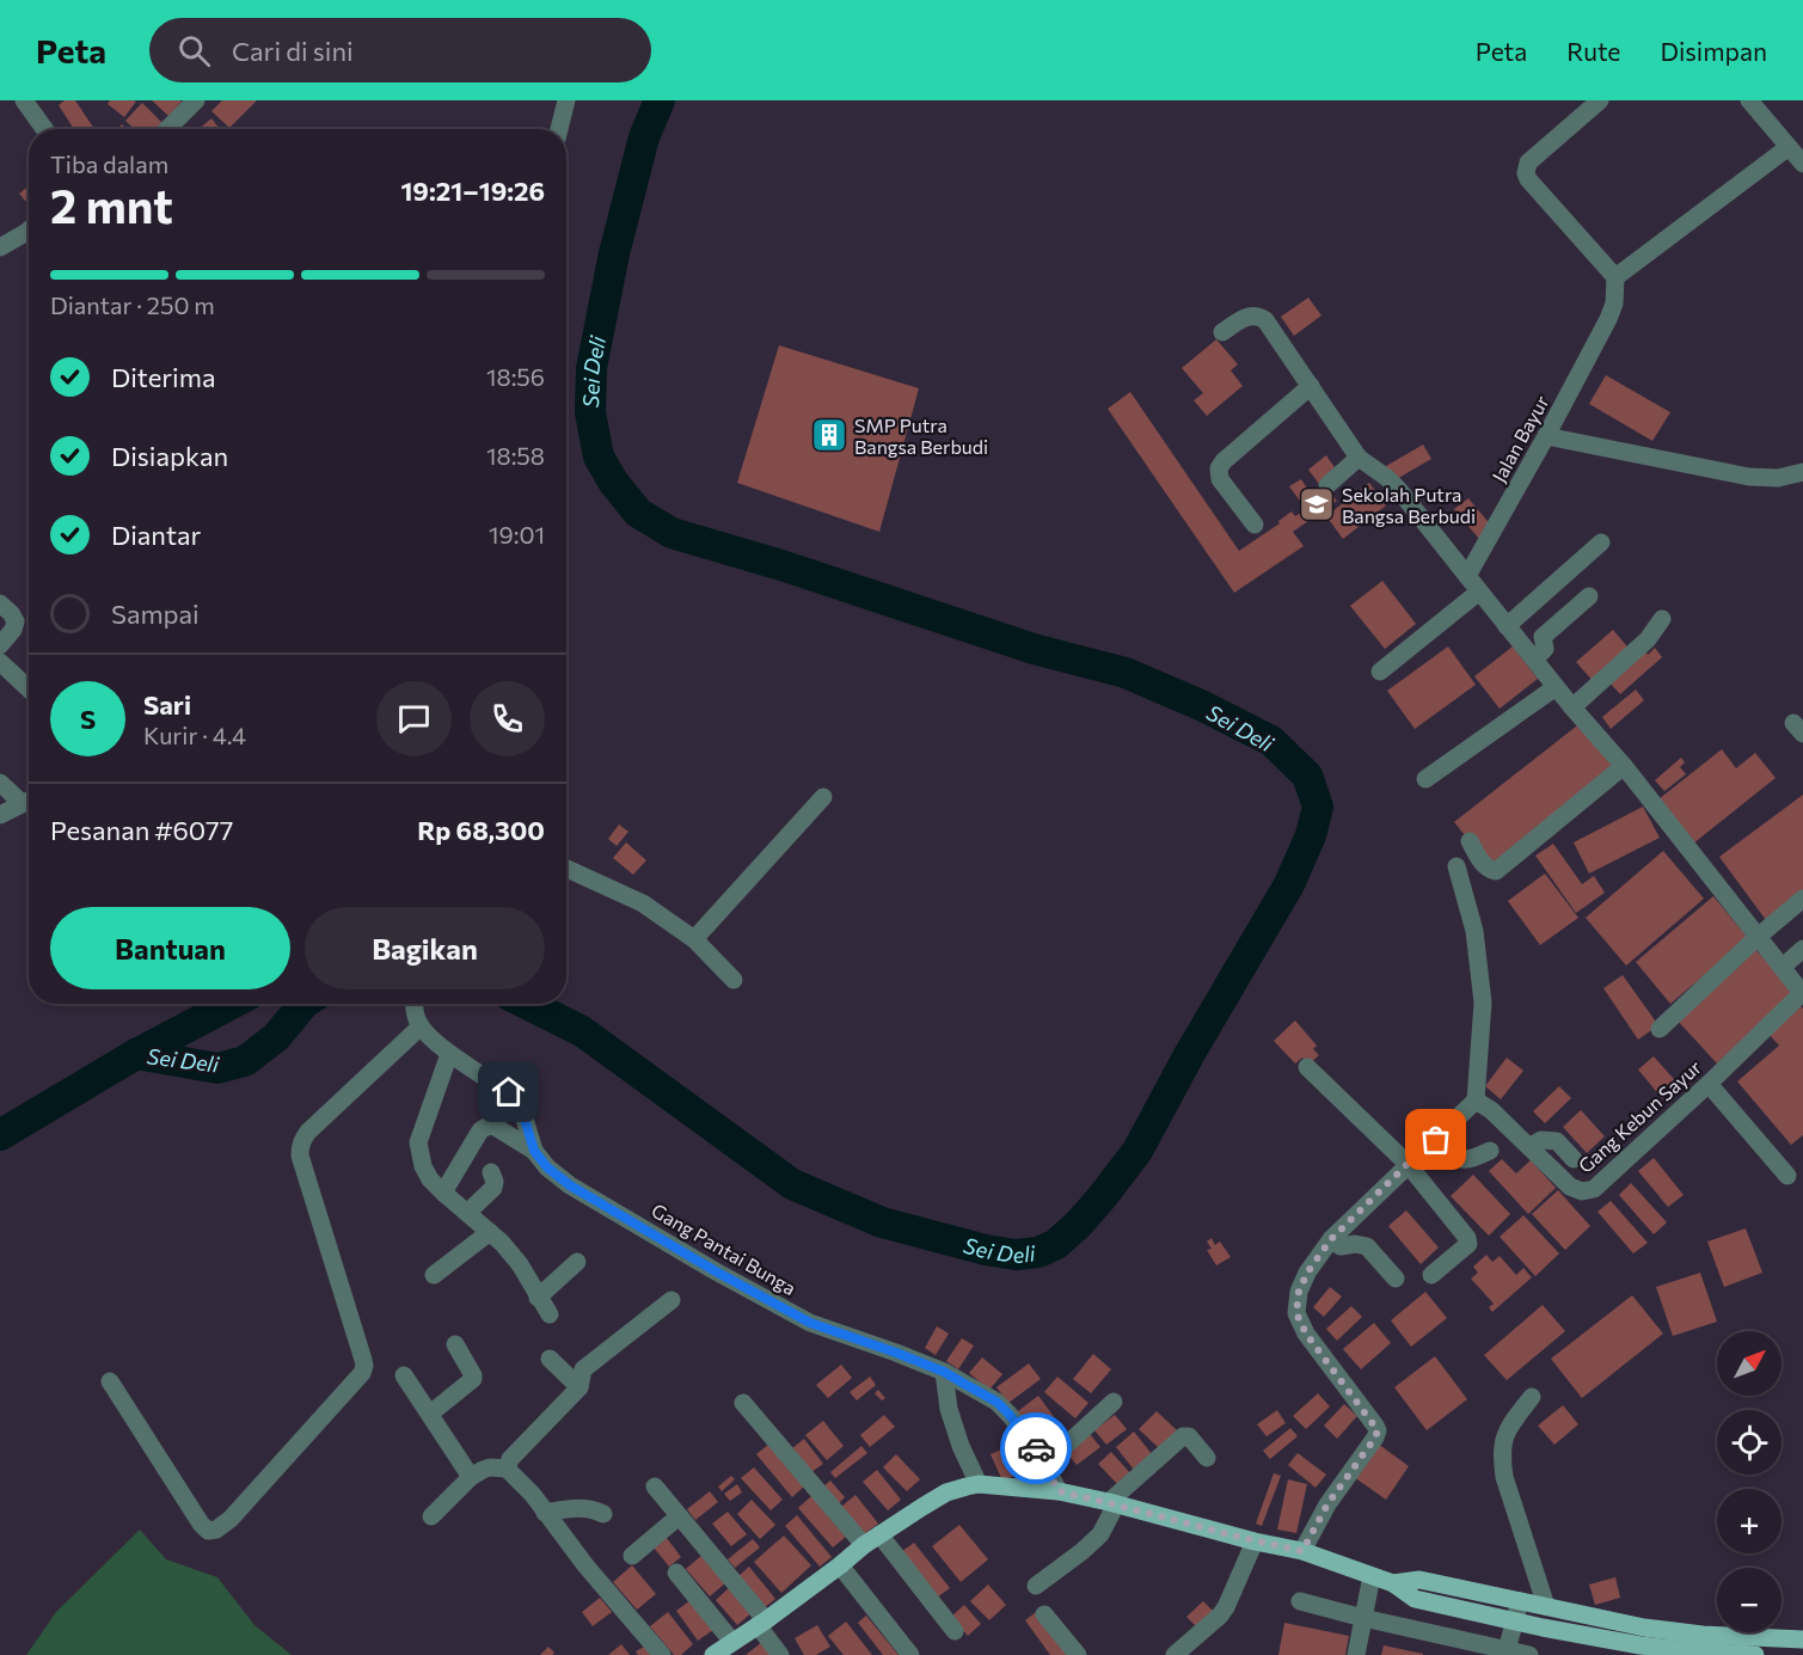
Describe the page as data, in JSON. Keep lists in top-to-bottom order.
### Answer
{
  "streets": {
    "street": ["Jalan Bayur", "Gang Kebun Sayur", "Gang Pantai Bunga"]
  },
  "water": ["Sei Deli"],
  "places": {
    "building": ["SMP Putra Bangsa Berbudi"],
    "school or university": ["Sekolah Putra Bangsa Berbudi"]
  },
  "north": "top right",
  "page": {
    "header": "Peta",
    "search": "Cari di sini",
    "nav": ["Peta", "Rute", "Disimpan"],
    "heading": ["2 mnt", "Tiba dalam", "19:21–19:26"],
    "panel": [
      "Sari",
      "Kurir · 4.4",
      "Pesanan #6077",
      "Rp 68,300"
    ],
    "bar": "Diantar · 250 m",
    "list": [
      ["Diterima", "18:56"],
      ["Disiapkan", "18:58"],
      ["Diantar", "19:01"],
      "Sampai"
    ],
    "round": "S",
    "buttons": ["Bantuan", "Bagikan"],
    "map_buttons": ["+", "−"]
  }
}
